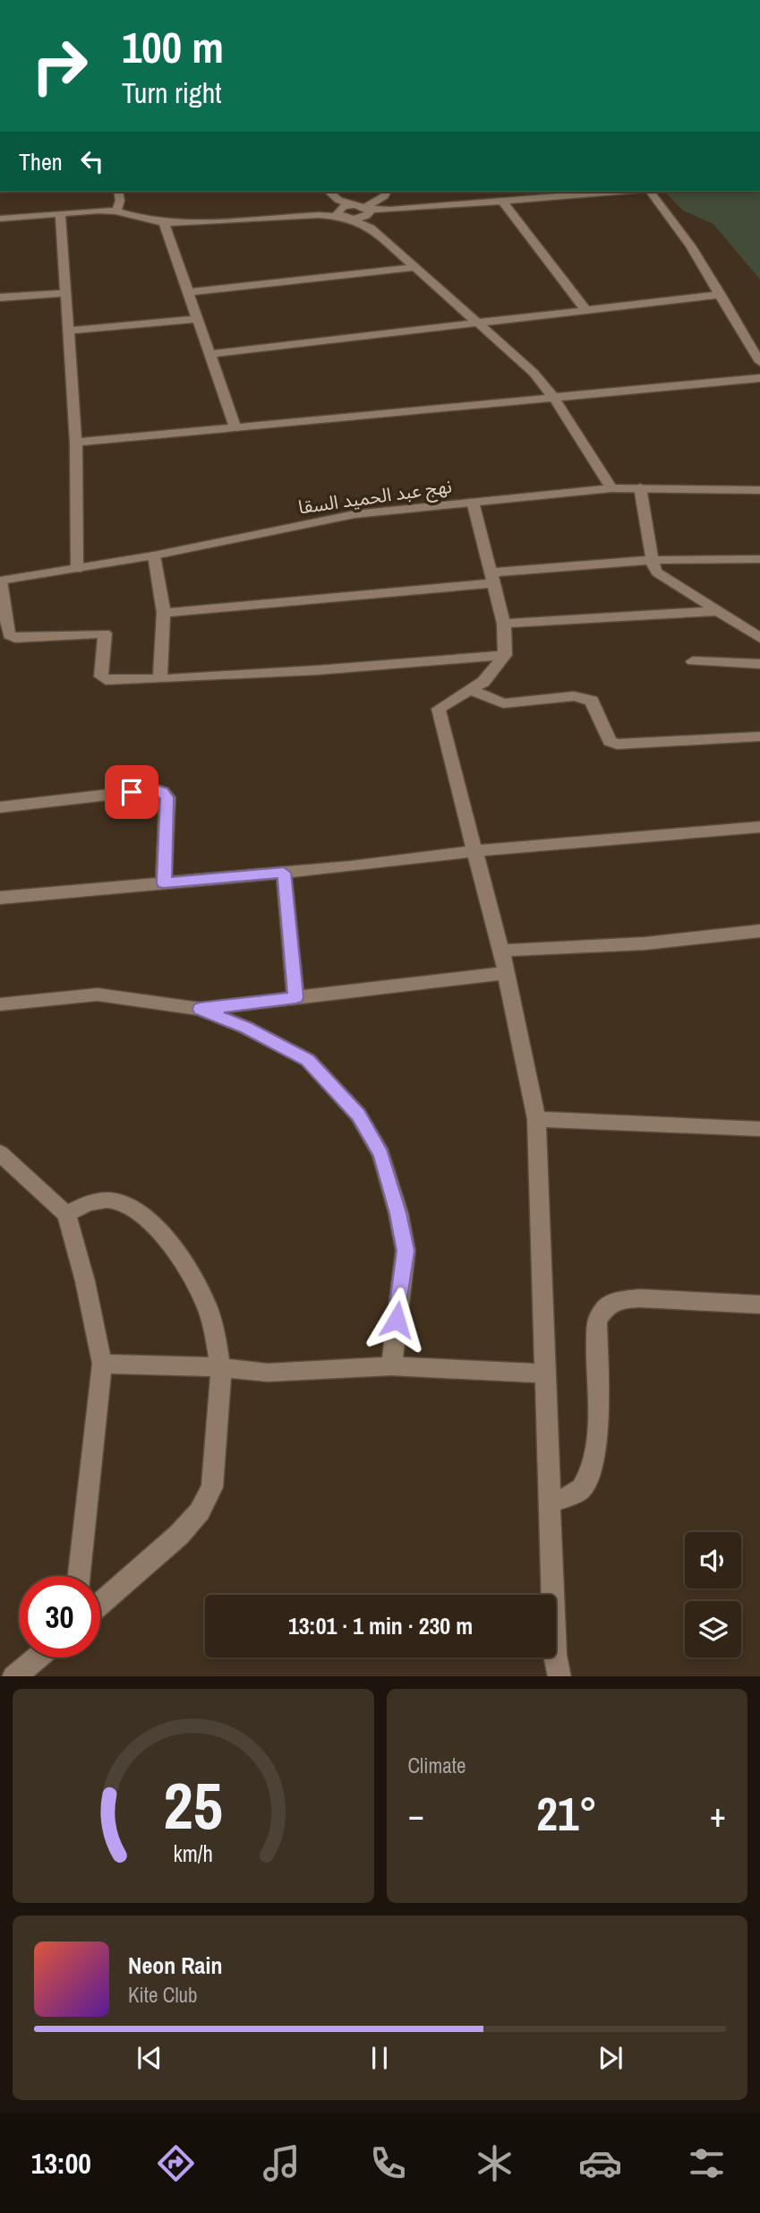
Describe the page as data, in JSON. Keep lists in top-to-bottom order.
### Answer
{
  "streets": {
    "street": ["نهج عبد الحميد السقا"]
  },
  "page": {
    "turn": ["100 m", "Turn right"],
    "then": "Then",
    "limit": "30",
    "trip": "13:01 · 1 min · 230 m",
    "tile": "Climate",
    "heat": ["−", "21°", "+"],
    "song": ["Neon Rain", "Kite Club"],
    "tabs": "13:00",
    "gauge": ["25", "km/h"]
  }
}
